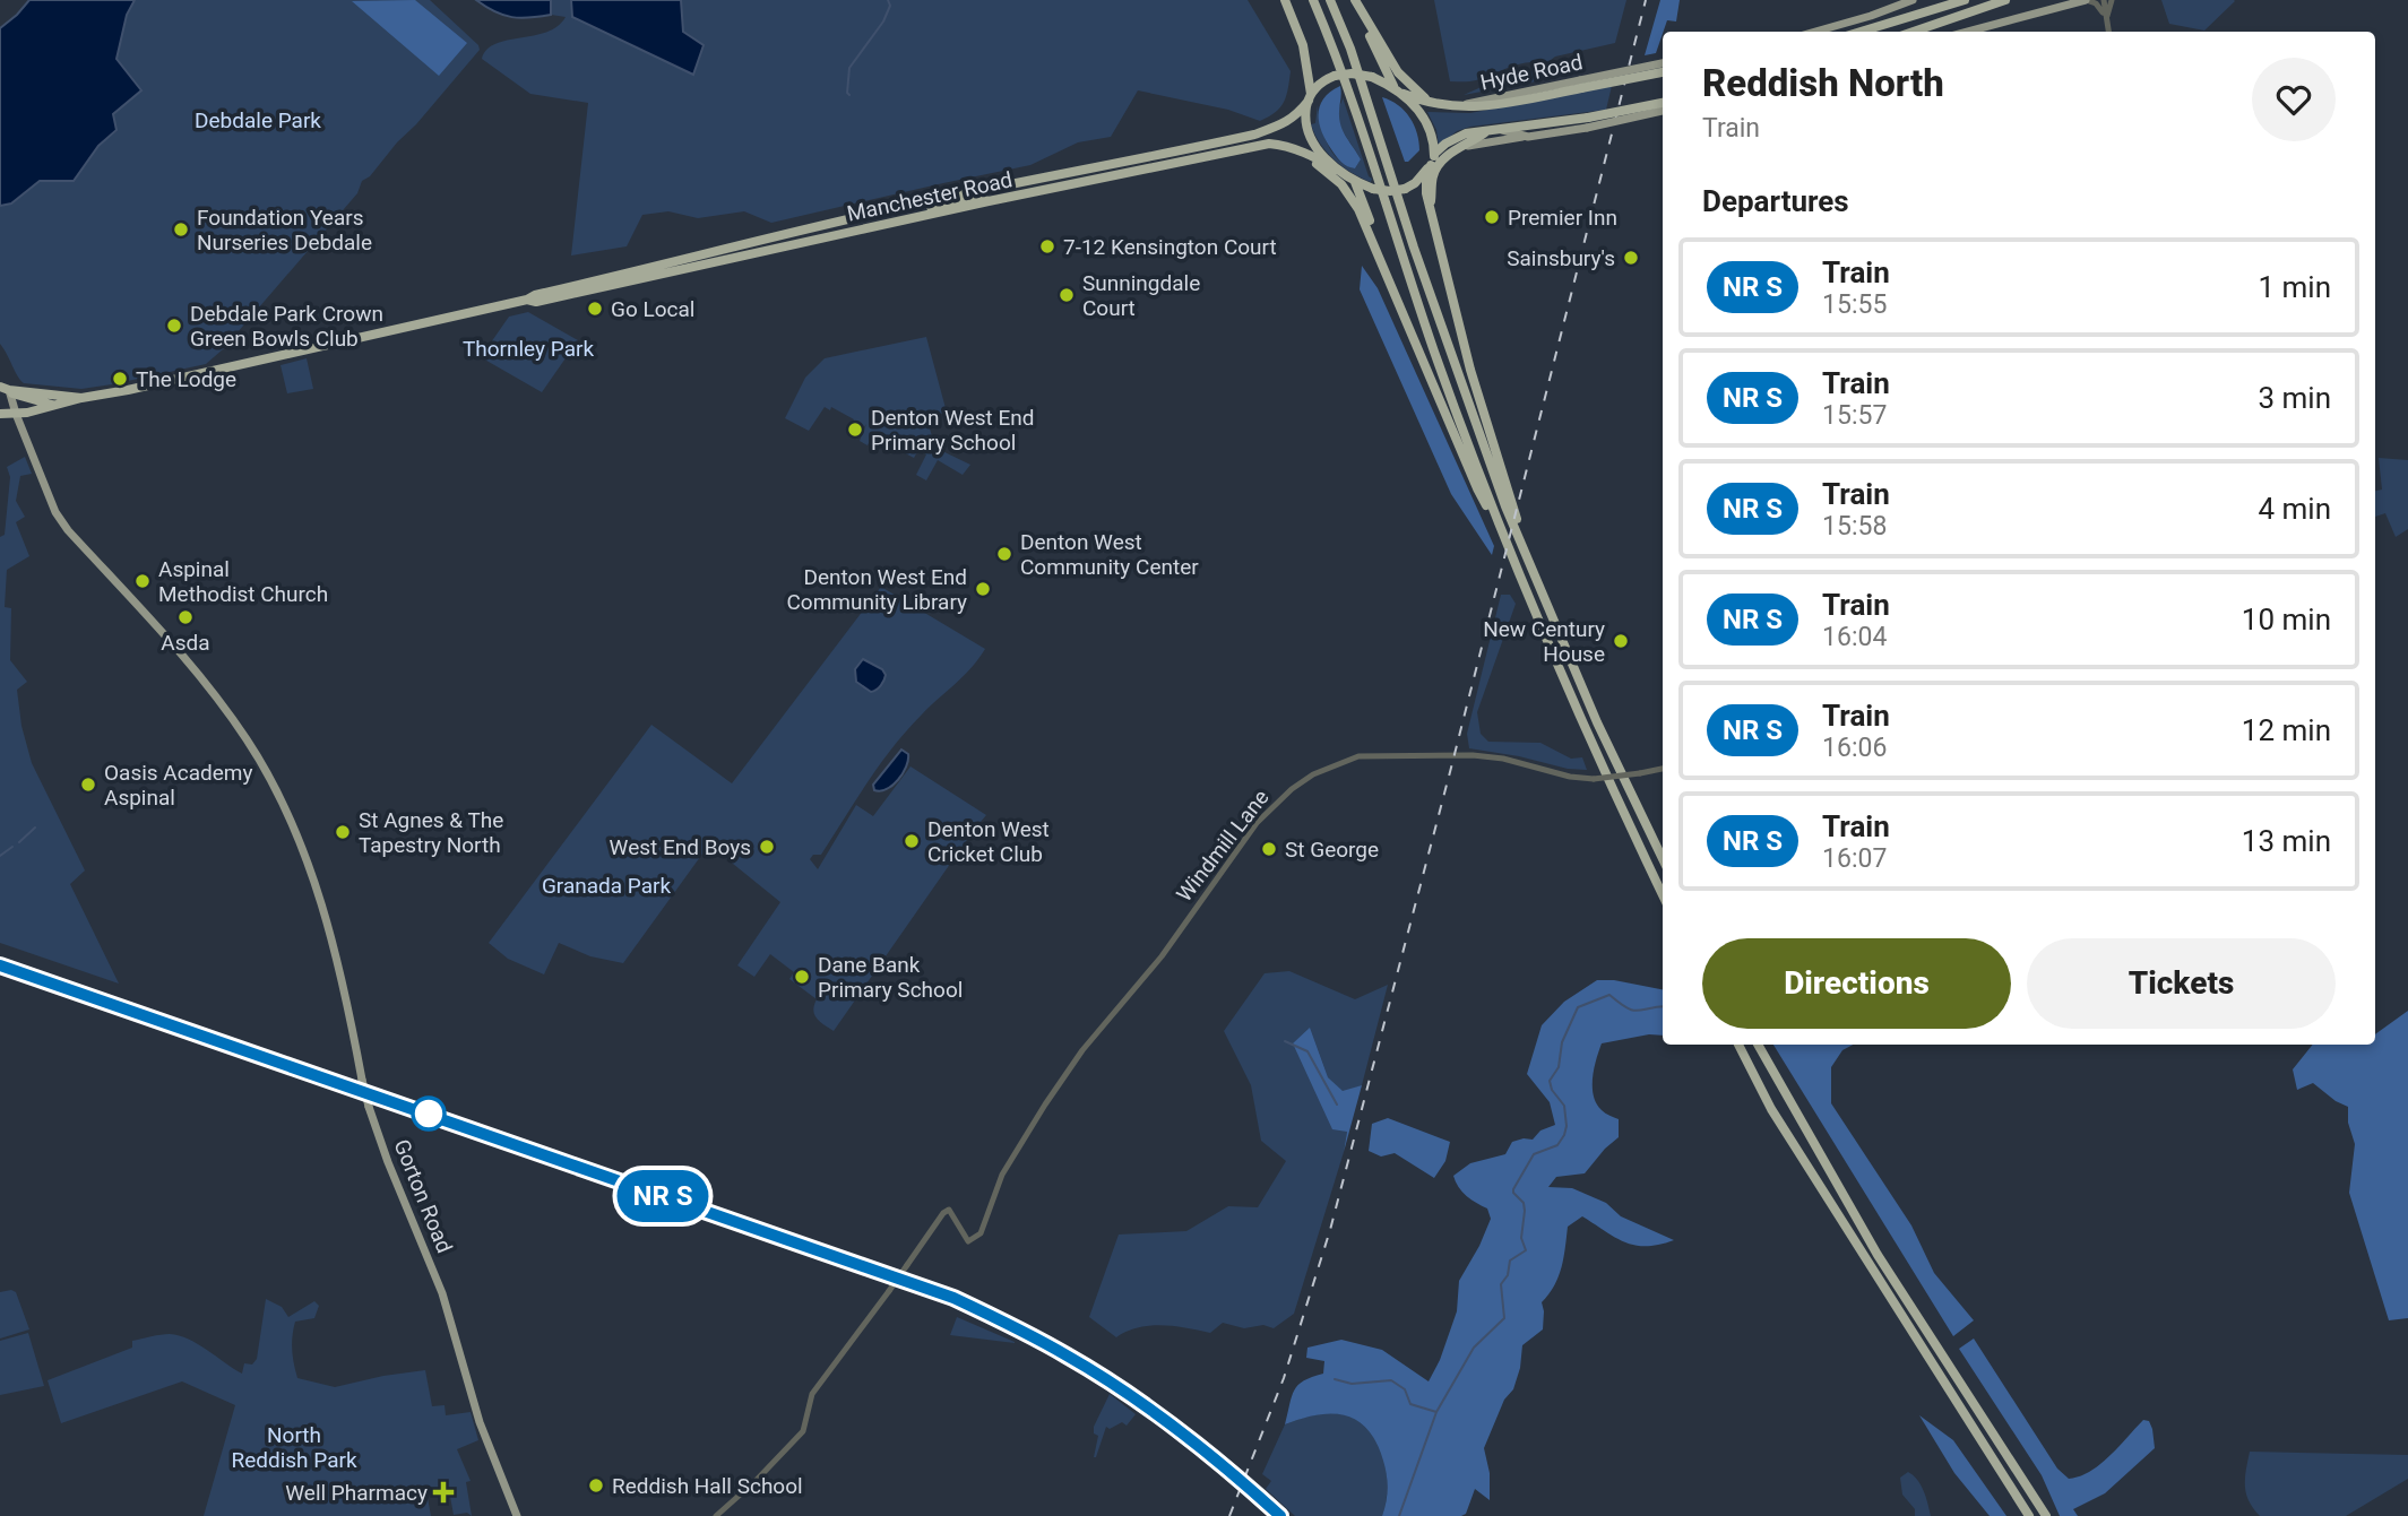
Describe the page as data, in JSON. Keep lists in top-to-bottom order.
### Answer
{
  "streets": {
    "highway": ["Hyde Road", "Manchester Road"],
    "main road": ["Gorton Road"],
    "street": ["Windmill Lane"]
  },
  "crossings": [
    ["Hyde Road", "Manchester Road"]
  ],
  "parks": [
    "Debdale Park",
    "Thornley Park",
    "Granada Park",
    "North Reddish Park"
  ],
  "places": {
    "other": [
      "Premier Inn",
      "Foundation Years Nurseries Debdale",
      "7-12 Kensington Court",
      "Sainsbury's",
      "Sunningdale Court",
      "Go Local",
      "Debdale Park Crown Green Bowls Club",
      "The Lodge",
      "Denton West End Primary School",
      "Denton West Community Center",
      "Aspinal Methodist Church",
      "Denton West End Community Library",
      "Asda",
      "New Century House",
      "Oasis Academy Aspinal",
      "St Agnes & The Tapestry North",
      "Denton West Cricket Club",
      "West End Boys",
      "St George",
      "Dane Bank Primary School",
      "Reddish Hall School"
    ],
    "health": ["Well Pharmacy"]
  },
  "page": {
    "on_map": "NR S",
    "heading": [
      ["Reddish North", "Train"],
      "Departures"
    ],
    "list": [
      {
        "mark": "NR S",
        "name": "Train",
        "note": "15:55",
        "value": "1 min"
      },
      {
        "mark": "NR S",
        "name": "Train",
        "note": "15:57",
        "value": "3 min"
      },
      {
        "mark": "NR S",
        "name": "Train",
        "note": "15:58",
        "value": "4 min"
      },
      {
        "mark": "NR S",
        "name": "Train",
        "note": "16:04",
        "value": "10 min"
      },
      {
        "mark": "NR S",
        "name": "Train",
        "note": "16:06",
        "value": "12 min"
      },
      {
        "mark": "NR S",
        "name": "Train",
        "note": "16:07",
        "value": "13 min"
      }
    ],
    "buttons": ["Directions", "Tickets"]
  }
}
